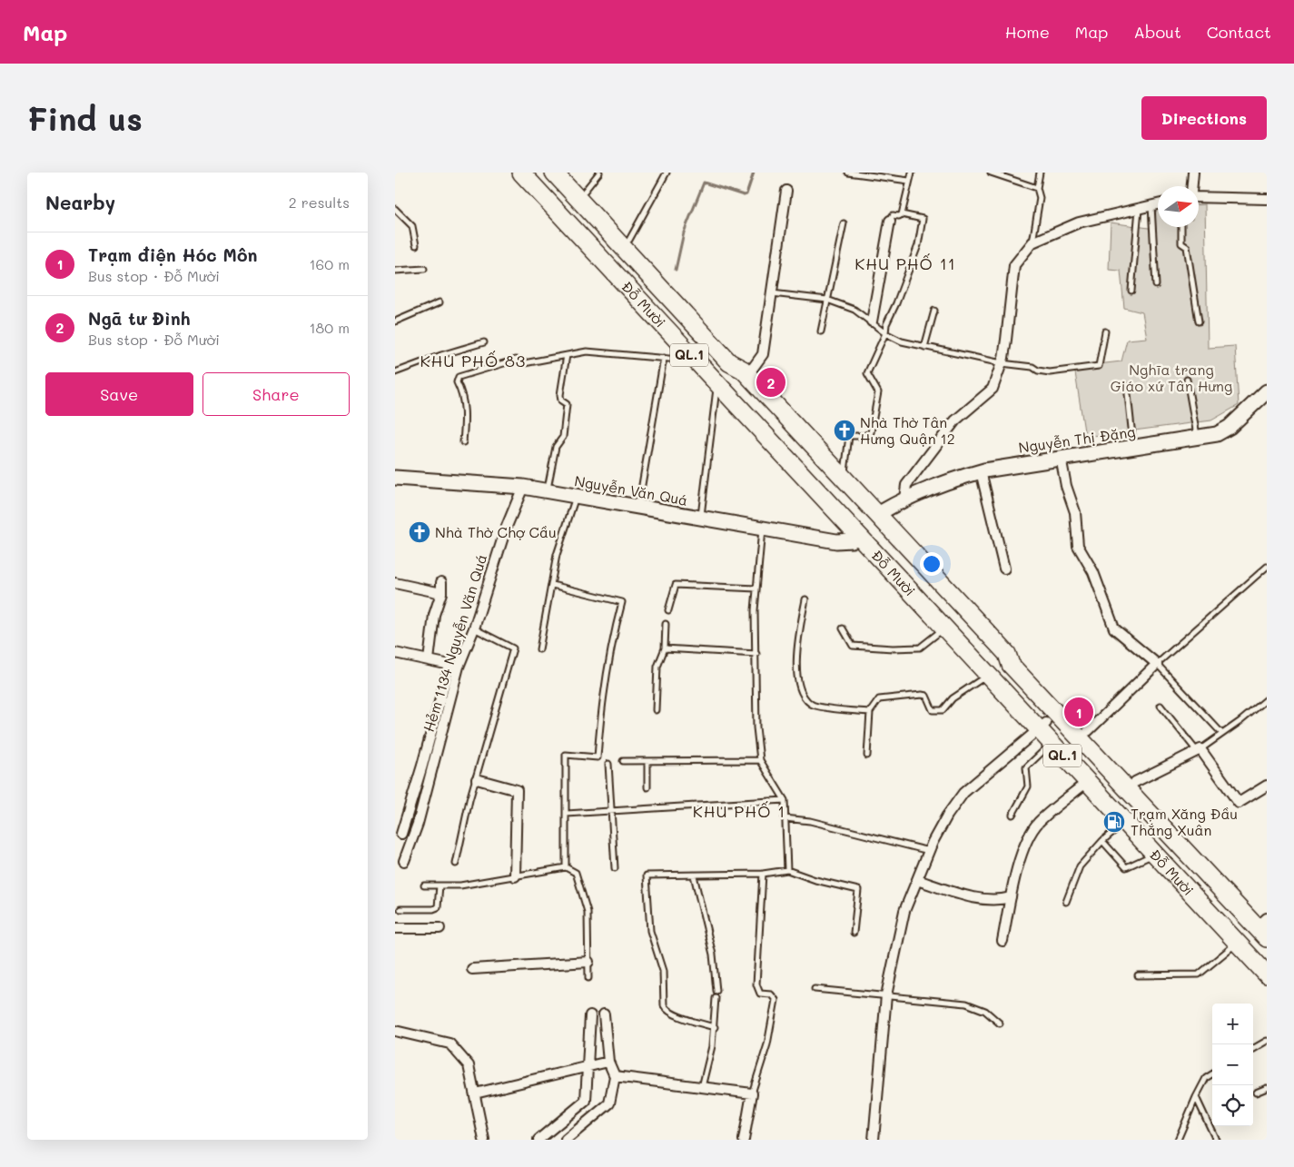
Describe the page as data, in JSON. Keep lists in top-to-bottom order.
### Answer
{
  "streets": {
    "highway": ["Đỗ Mười", "QL.1"],
    "main road": ["Nguyễn Thị Đặng", "Nguyễn Văn Quá"],
    "street": ["Hẻm 1134 Nguyễn Văn Quá"]
  },
  "crossings": [
    ["Đỗ Mười", "Nguyễn Thị Đặng"],
    ["Đỗ Mười", "Nguyễn Văn Quá"],
    ["Nguyễn Văn Quá", "Hẻm 1134 Nguyễn Văn Quá"]
  ],
  "districts": ["KHU PHỐ 11", "KHU PHỐ 83", "KHU PHỐ 1"],
  "parks": ["Nghĩa trang Giáo xứ Tân Hưng"],
  "places": {
    "church": ["Nhà Thờ Tân Hưng Quận 12", "Nhà Thờ Chợ Cầu"],
    "fuel station": ["Trạm Xăng Đầu Thắng Xuân"]
  },
  "north": "right",
  "page": {
    "header": "Map",
    "nav": [
      "Home",
      "Map",
      "About",
      "Contact"
    ],
    "buttons": [
      "Directions",
      ["Save", "Share"]
    ],
    "title": "Find us",
    "heading": ["Nearby", "2 results"],
    "list": [
      {
        "mark": "1",
        "name": "Trạm điện Hóc Môn",
        "note": "Bus stop · Đỗ Mười",
        "value": "160 m"
      },
      {
        "mark": "2",
        "name": "Ngã tư Đình",
        "note": "Bus stop · Đỗ Mười",
        "value": "180 m"
      }
    ],
    "pins": ["2", "1"],
    "map_buttons": ["+", "−"]
  }
}
